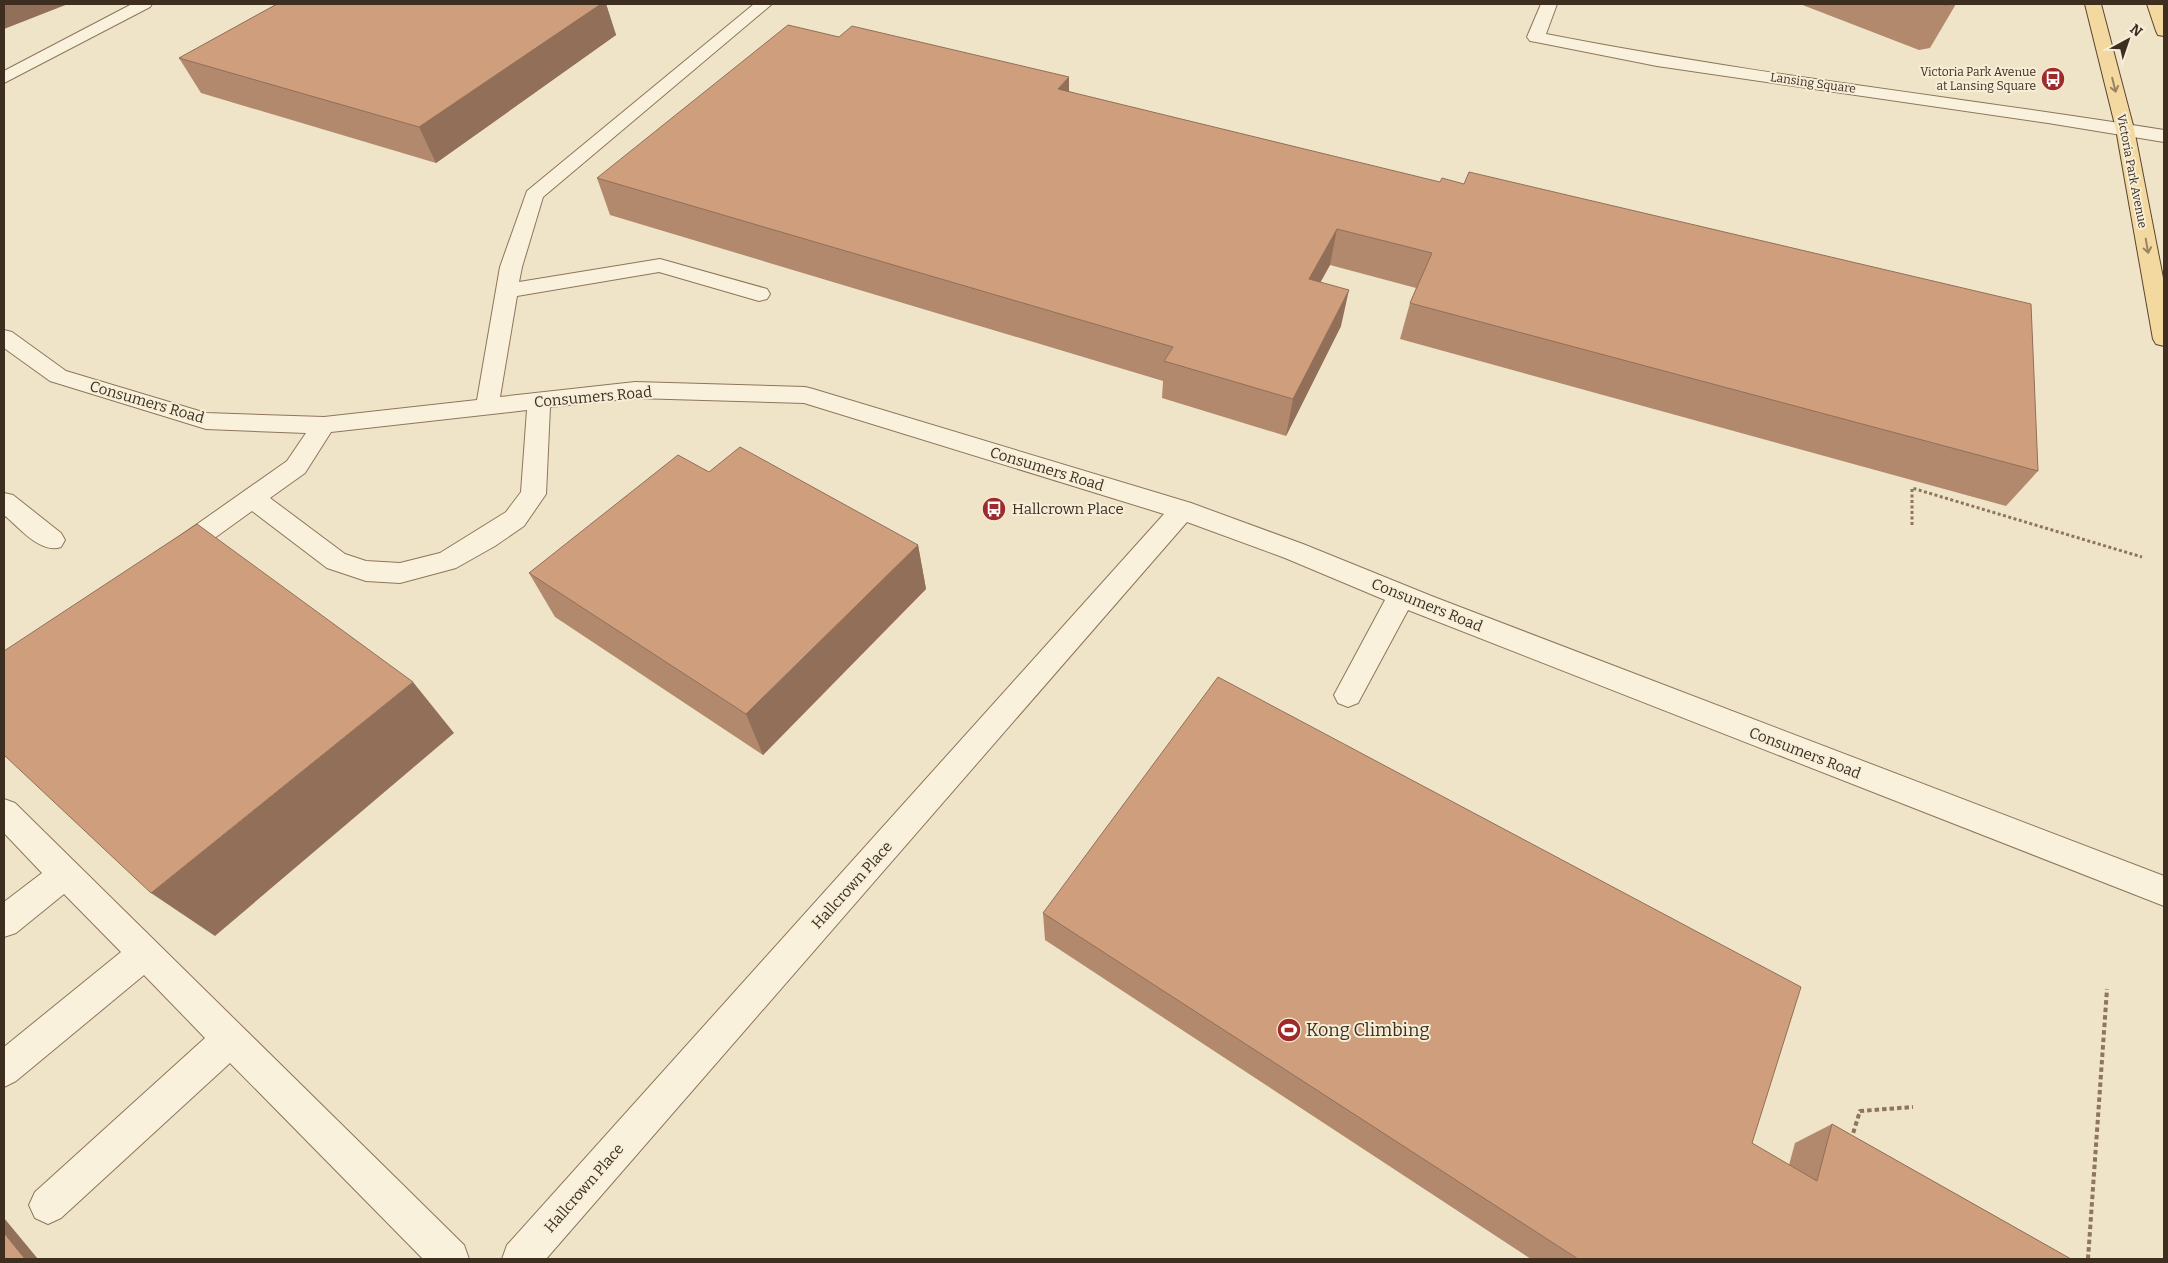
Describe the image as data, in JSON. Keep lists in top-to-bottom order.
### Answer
{
  "streets": {
    "main road": ["Victoria Park Avenue"],
    "street": ["Lansing Square", "Consumers Road", "Hallcrown Place"]
  },
  "crossings": [
    ["Lansing Square", "Victoria Park Avenue"],
    ["Consumers Road", "Hallcrown Place"]
  ],
  "one_way": ["Victoria Park Avenue"],
  "places": {
    "bus stop": ["Victoria Park Avenue at Lansing Square", "Hallcrown Place"],
    "sports": ["Kong Climbing"]
  },
  "north": "top right"
}
